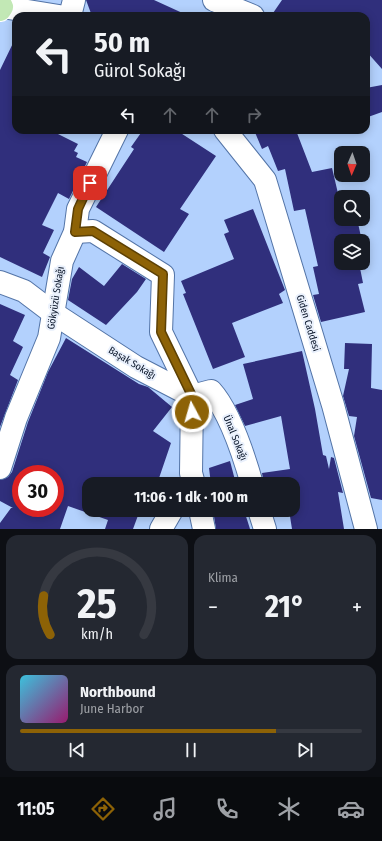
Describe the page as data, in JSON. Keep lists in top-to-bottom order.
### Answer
{
  "streets": {
    "street": [
      "Gökyüzü Sokağı",
      "Giden Caddesi",
      "Başak Sokağı",
      "Ünal Sokağı"
    ]
  },
  "crossings": [
    ["Gökyüzü Sokağı", "Başak Sokağı"],
    ["Başak Sokağı", "Ünal Sokağı"]
  ],
  "north": "bottom",
  "page": {
    "turn": ["50 m", "Gürol Sokağı"],
    "limit": "30",
    "trip": "11:06 · 1 dk · 100 m",
    "tile": "Klima",
    "heat": ["−", "21°", "+"],
    "song": ["Northbound", "June Harbor"],
    "tabs": "11:05",
    "gauge": ["25", "km/h"]
  }
}
